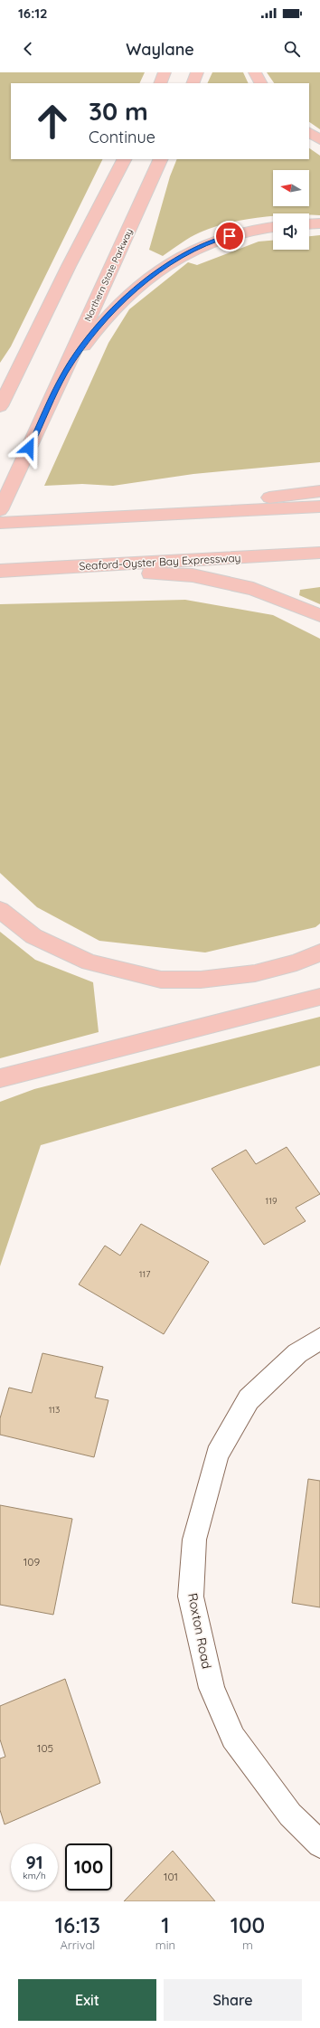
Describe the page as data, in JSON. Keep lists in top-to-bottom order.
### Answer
{
  "streets": {
    "highway": ["Northern State Parkway", "Seaford-Oyster Bay Expressway"],
    "street": ["Roxton Road"]
  },
  "house_numbers": [
    "119",
    "117",
    "113",
    "109",
    "105",
    "101"
  ],
  "north": "left",
  "page": {
    "status": "16:12",
    "header": "Waylane",
    "turn": ["30 m", "Continue"],
    "speed": "91 km/h",
    "limit": "100",
    "eta": [
      "16:13",
      "Arrival",
      "1",
      "min",
      "100",
      "m"
    ],
    "buttons": ["Exit", "Share"]
  }
}
